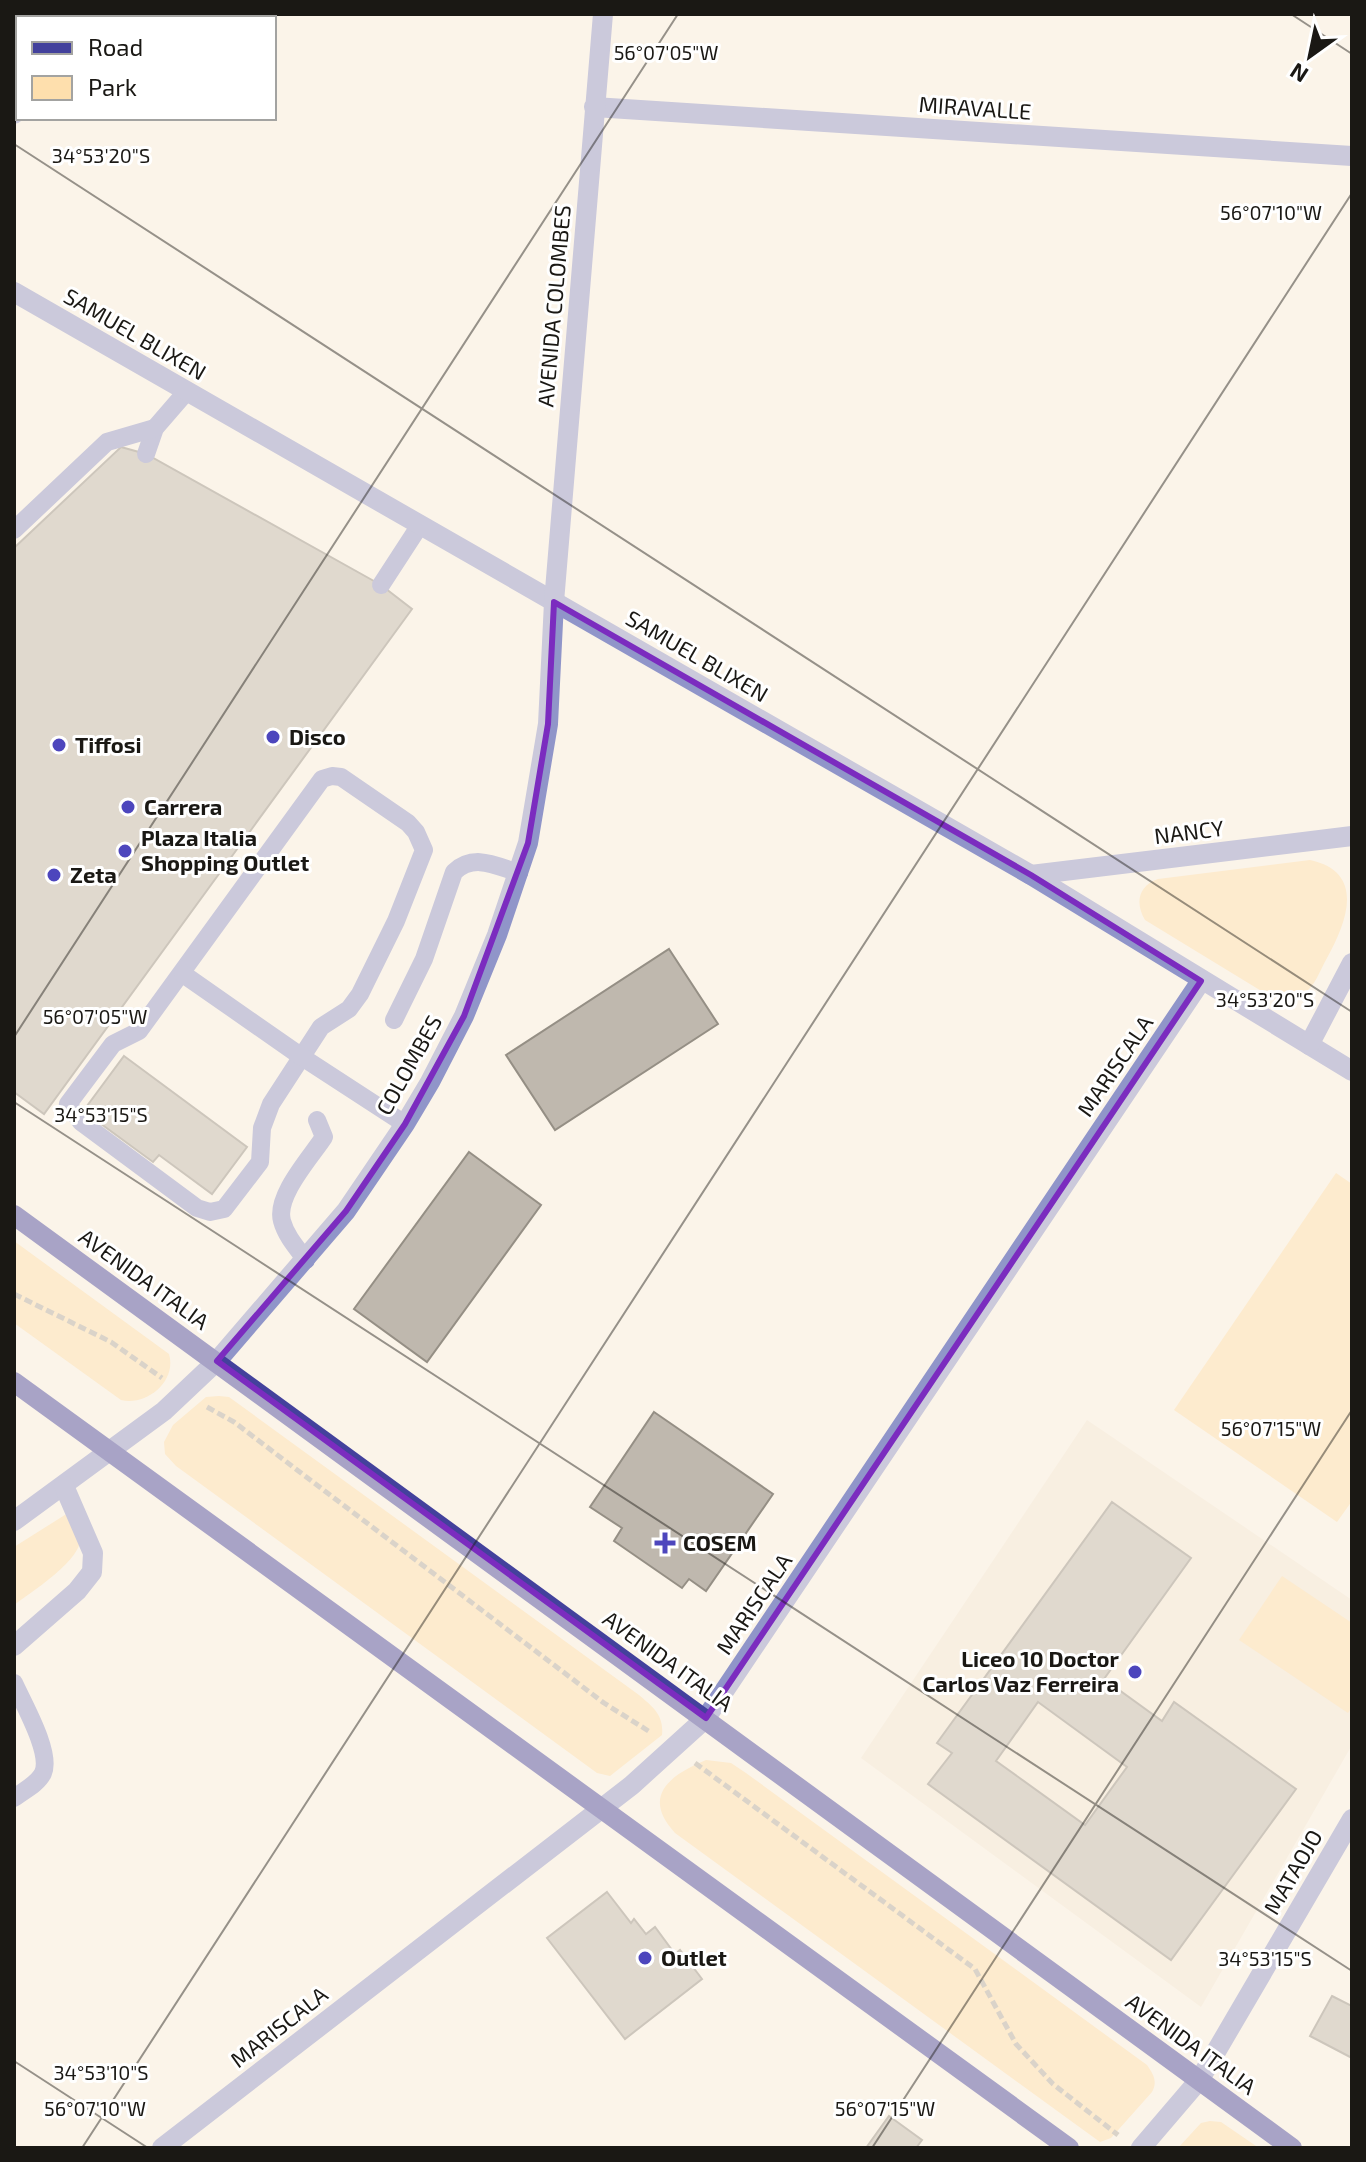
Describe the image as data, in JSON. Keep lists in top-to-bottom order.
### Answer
{
  "streets": {
    "main road": ["AVENIDA ITALIA"],
    "street": [
      "MIRAVALLE",
      "AVENIDA COLOMBES",
      "SAMUEL BLIXEN",
      "NANCY",
      "COLOMBES",
      "MARISCALA",
      "MATAOJO"
    ]
  },
  "crossings": [
    ["MIRAVALLE", "AVENIDA COLOMBES"],
    ["AVENIDA COLOMBES", "SAMUEL BLIXEN"],
    ["AVENIDA COLOMBES", "COLOMBES"],
    ["SAMUEL BLIXEN", "NANCY"],
    ["SAMUEL BLIXEN", "COLOMBES"],
    ["SAMUEL BLIXEN", "MARISCALA"],
    ["COLOMBES", "AVENIDA ITALIA"],
    ["MARISCALA", "AVENIDA ITALIA"],
    ["AVENIDA ITALIA", "MATAOJO"]
  ],
  "places": {
    "other": [
      "Disco",
      "Tiffosi",
      "Carrera",
      "Plaza Italia Shopping Outlet",
      "Zeta",
      "Liceo 10 Doctor Carlos Vaz Ferreira",
      "Outlet"
    ],
    "health": ["COSEM"]
  },
  "legend": ["Road", "Park"],
  "north": "bottom left",
  "coordinates": [
    "56°07'05\"W",
    "34°53'20\"S",
    "56°07'10\"W",
    "34°53'15\"S",
    "56°07'15\"W",
    "34°53'10\"S"
  ]
}
